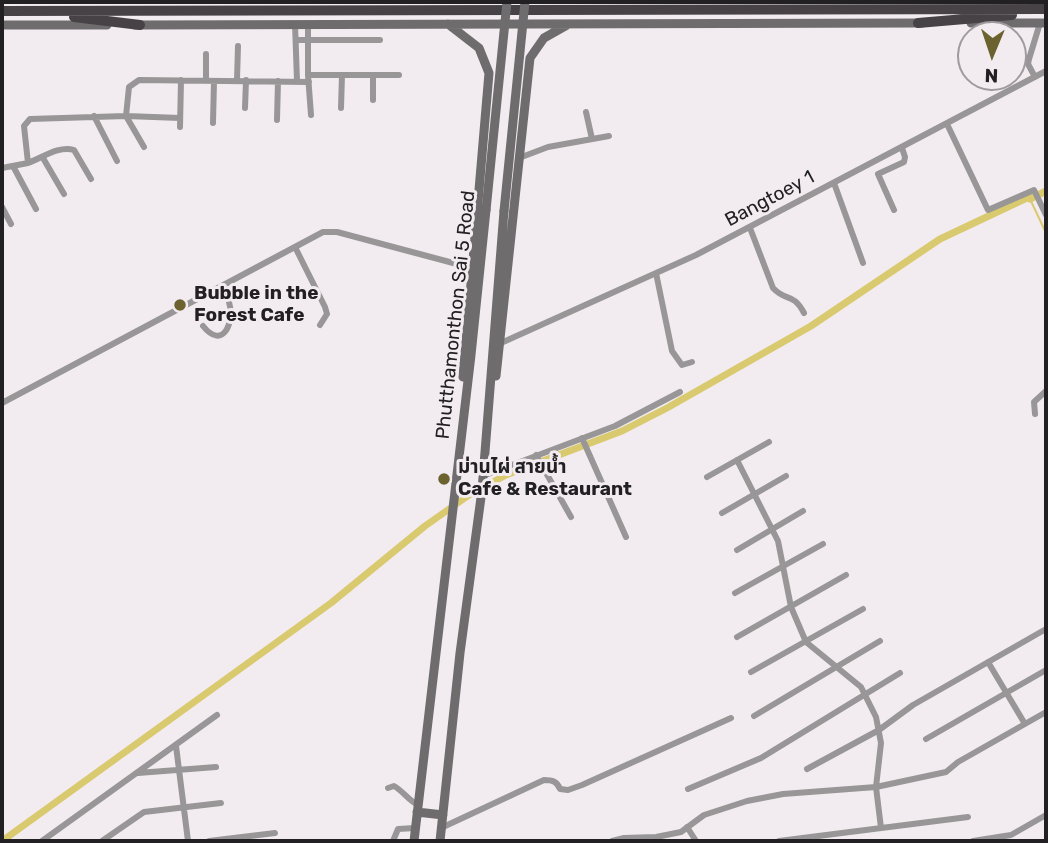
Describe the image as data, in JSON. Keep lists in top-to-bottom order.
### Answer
{
  "streets": {
    "main road": ["Phutthamonthon Sai 5 Road"],
    "street": ["Bangtoey 1"]
  },
  "places": ["Bubble in the Forest Cafe", "ม่านไผ่ สายน้ำ Cafe & Restaurant"],
  "north": "bottom"
}
